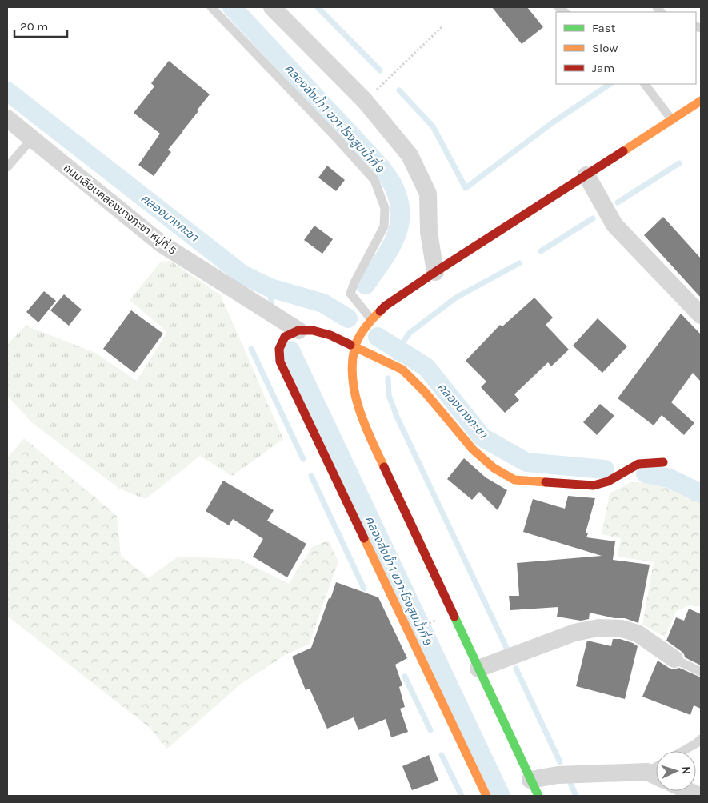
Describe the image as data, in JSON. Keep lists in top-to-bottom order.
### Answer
{
  "streets": {
    "street": ["ถนนเลียบคลองบางกะชา หมู่ที่ 5"]
  },
  "water": ["คลองส่งน้ำ 1 ขวา-โรงสูบน้ำที่ 9", "คลองบางกะชา"],
  "legend": ["Fast", "Slow", "Jam"],
  "scale_bar": "20 m",
  "north": "right"
}
